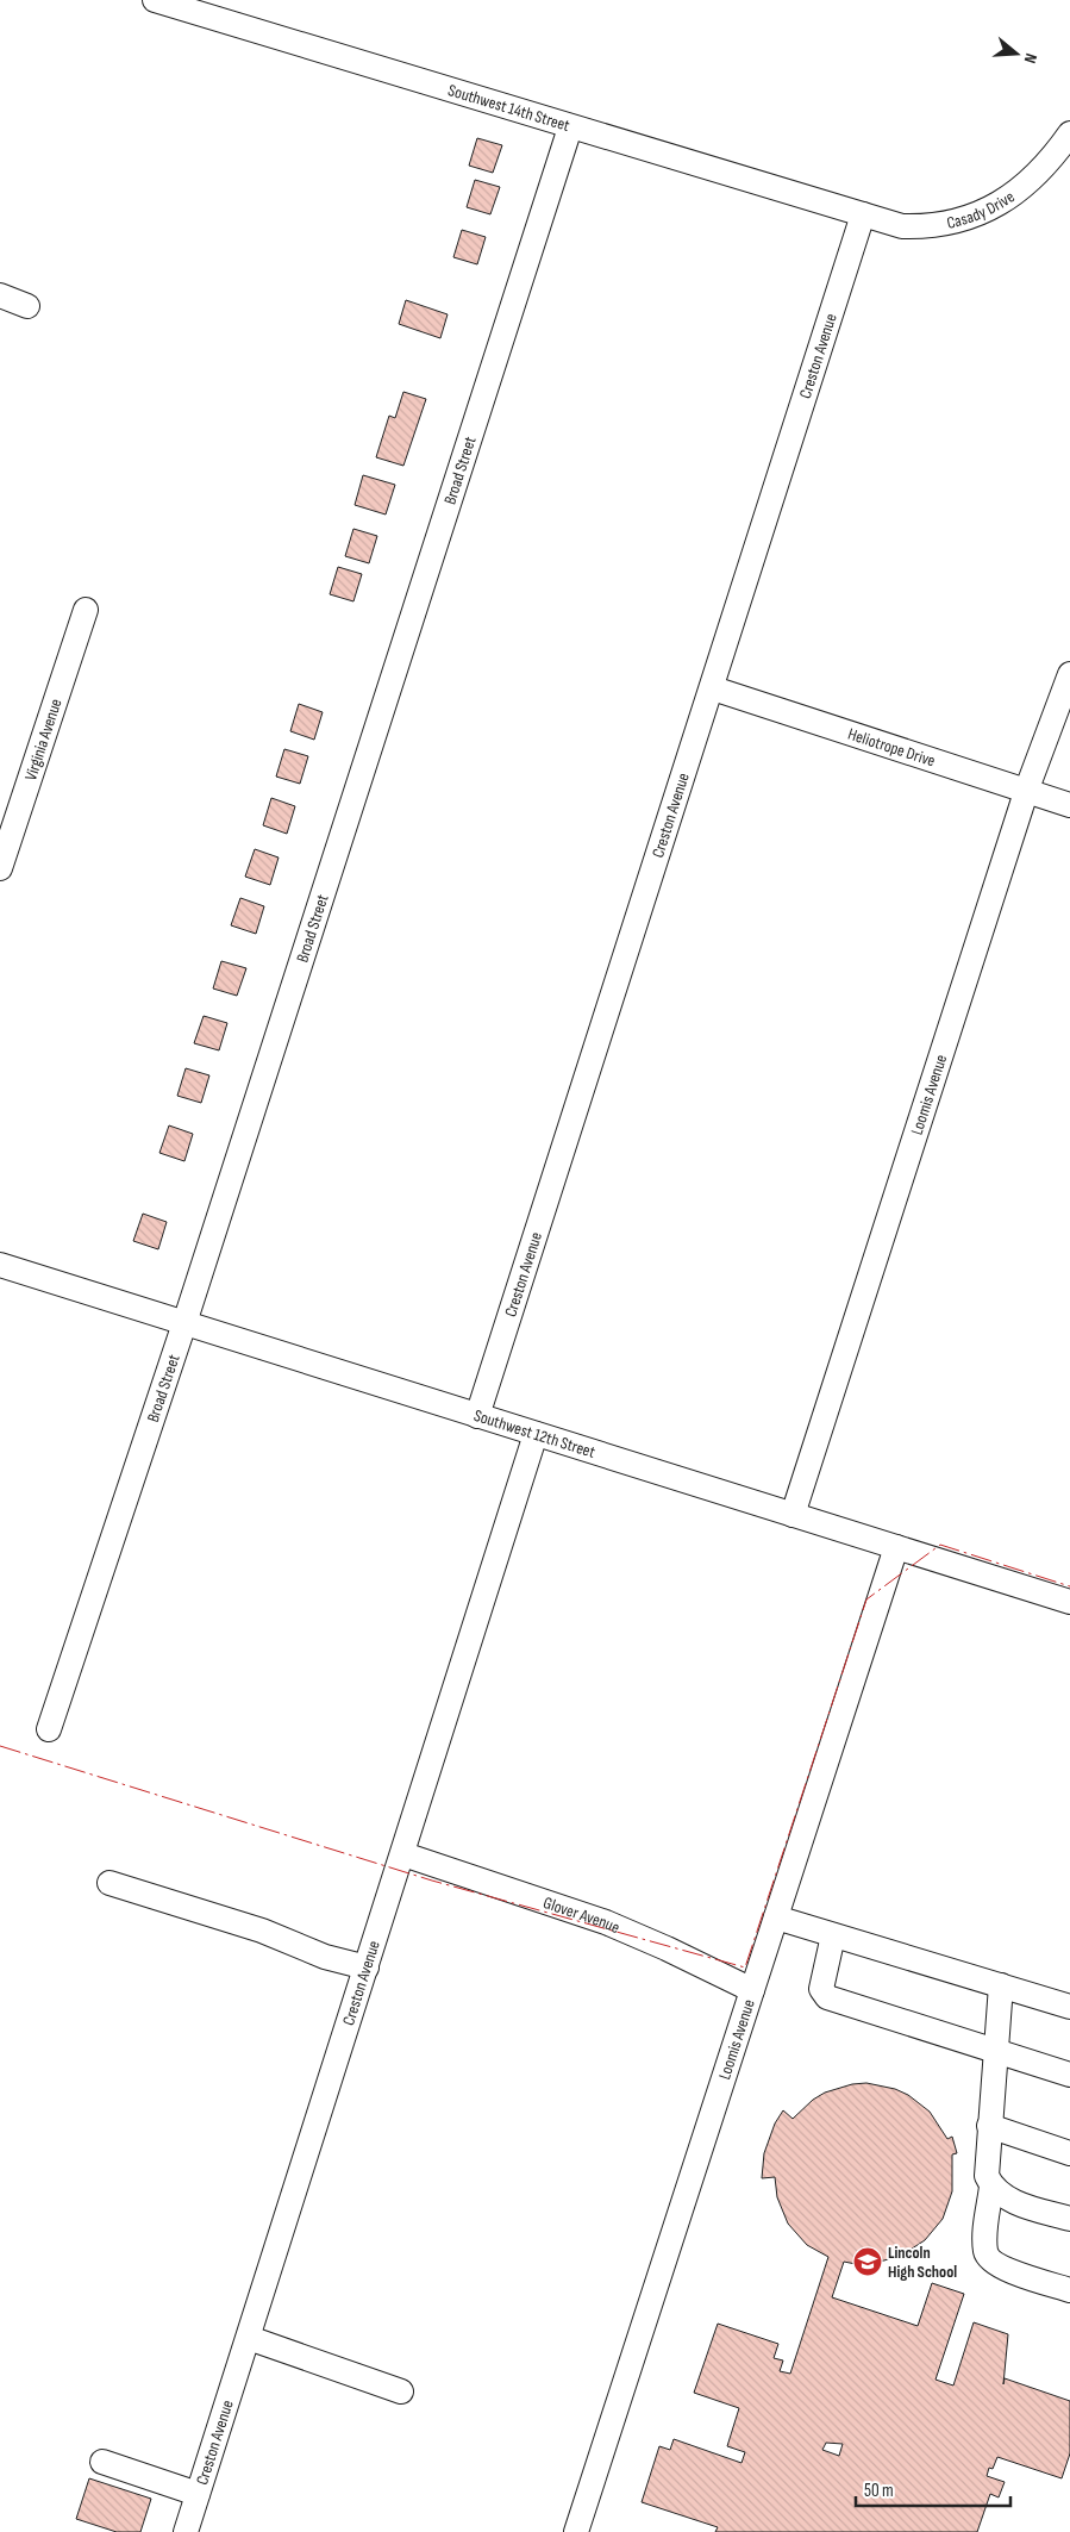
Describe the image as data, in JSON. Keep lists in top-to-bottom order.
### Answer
{
  "streets": {
    "street": [
      "Southwest 14th Street",
      "Casady Drive",
      "Creston Avenue",
      "Broad Street",
      "Virginia Avenue",
      "Heliotrope Drive",
      "Loomis Avenue",
      "Southwest 12th Street",
      "Glover Avenue"
    ]
  },
  "crossings": [
    ["Southwest 14th Street", "Casady Drive"],
    ["Southwest 14th Street", "Creston Avenue"],
    ["Southwest 14th Street", "Broad Street"],
    ["Casady Drive", "Creston Avenue"],
    ["Creston Avenue", "Heliotrope Drive"],
    ["Creston Avenue", "Southwest 12th Street"],
    ["Creston Avenue", "Glover Avenue"],
    ["Broad Street", "Southwest 12th Street"],
    ["Heliotrope Drive", "Loomis Avenue"],
    ["Loomis Avenue", "Southwest 12th Street"],
    ["Loomis Avenue", "Glover Avenue"]
  ],
  "places": {
    "school or university": ["Lincoln High School"]
  },
  "scale_bar": "50 m",
  "north": "right"
}
